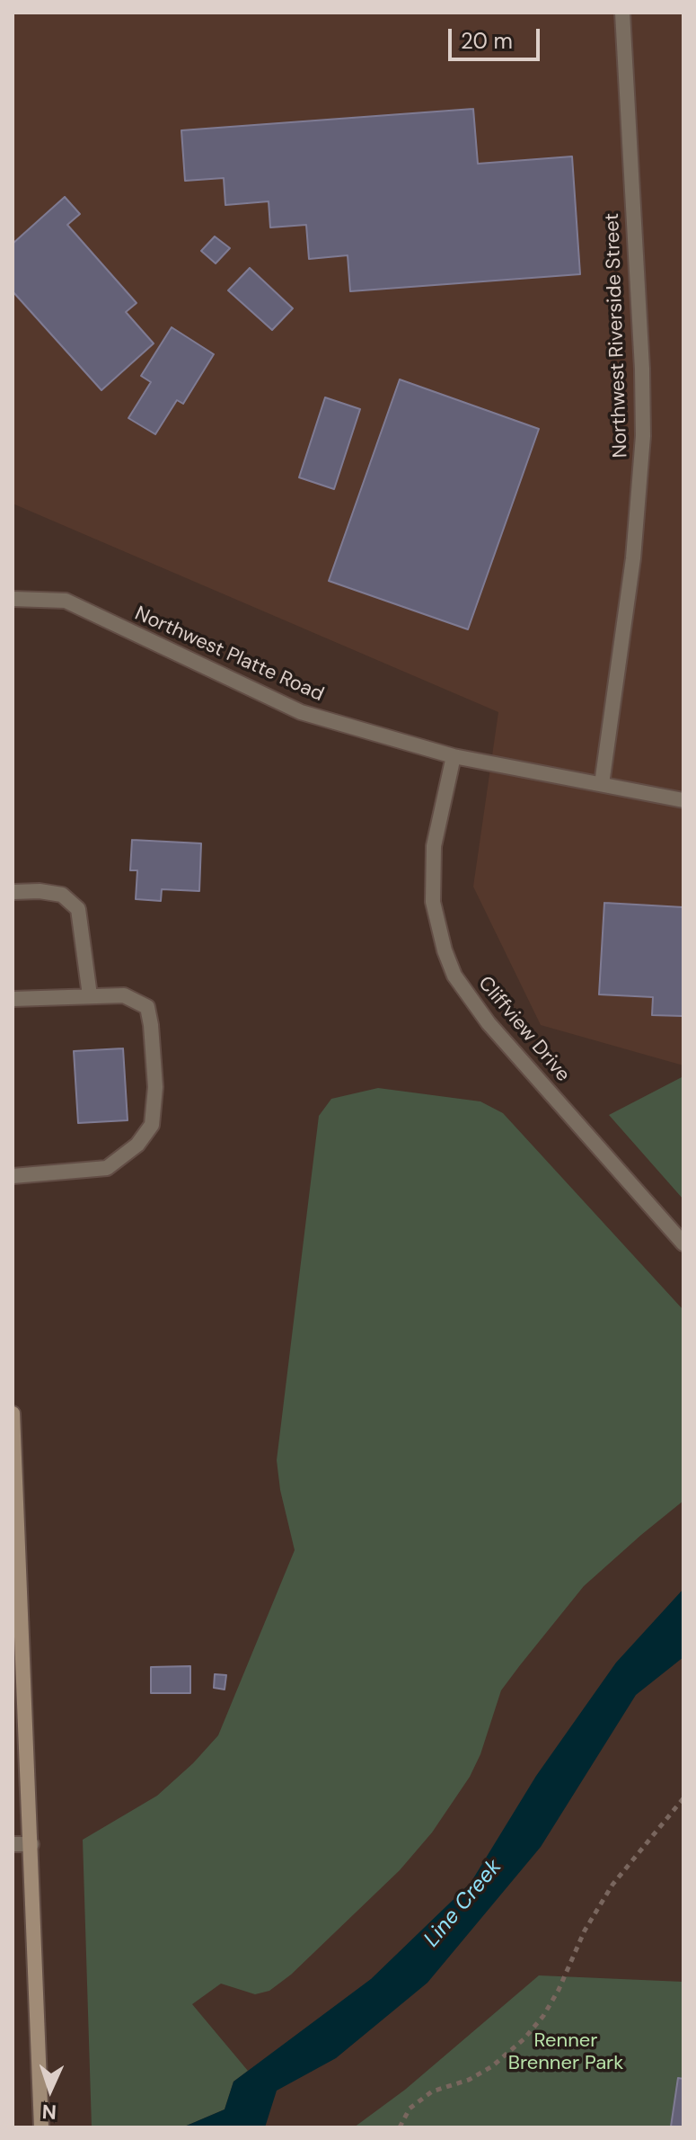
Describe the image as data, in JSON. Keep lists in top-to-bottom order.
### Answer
{
  "streets": {
    "street": ["Northwest Riverside Street", "Northwest Platte Road", "Cliffview Drive"]
  },
  "crossings": [
    ["Northwest Riverside Street", "Northwest Platte Road"],
    ["Northwest Platte Road", "Cliffview Drive"]
  ],
  "water": ["Line Creek"],
  "parks": ["Renner Brenner Park"],
  "scale_bar": "20 m",
  "north": "bottom"
}
